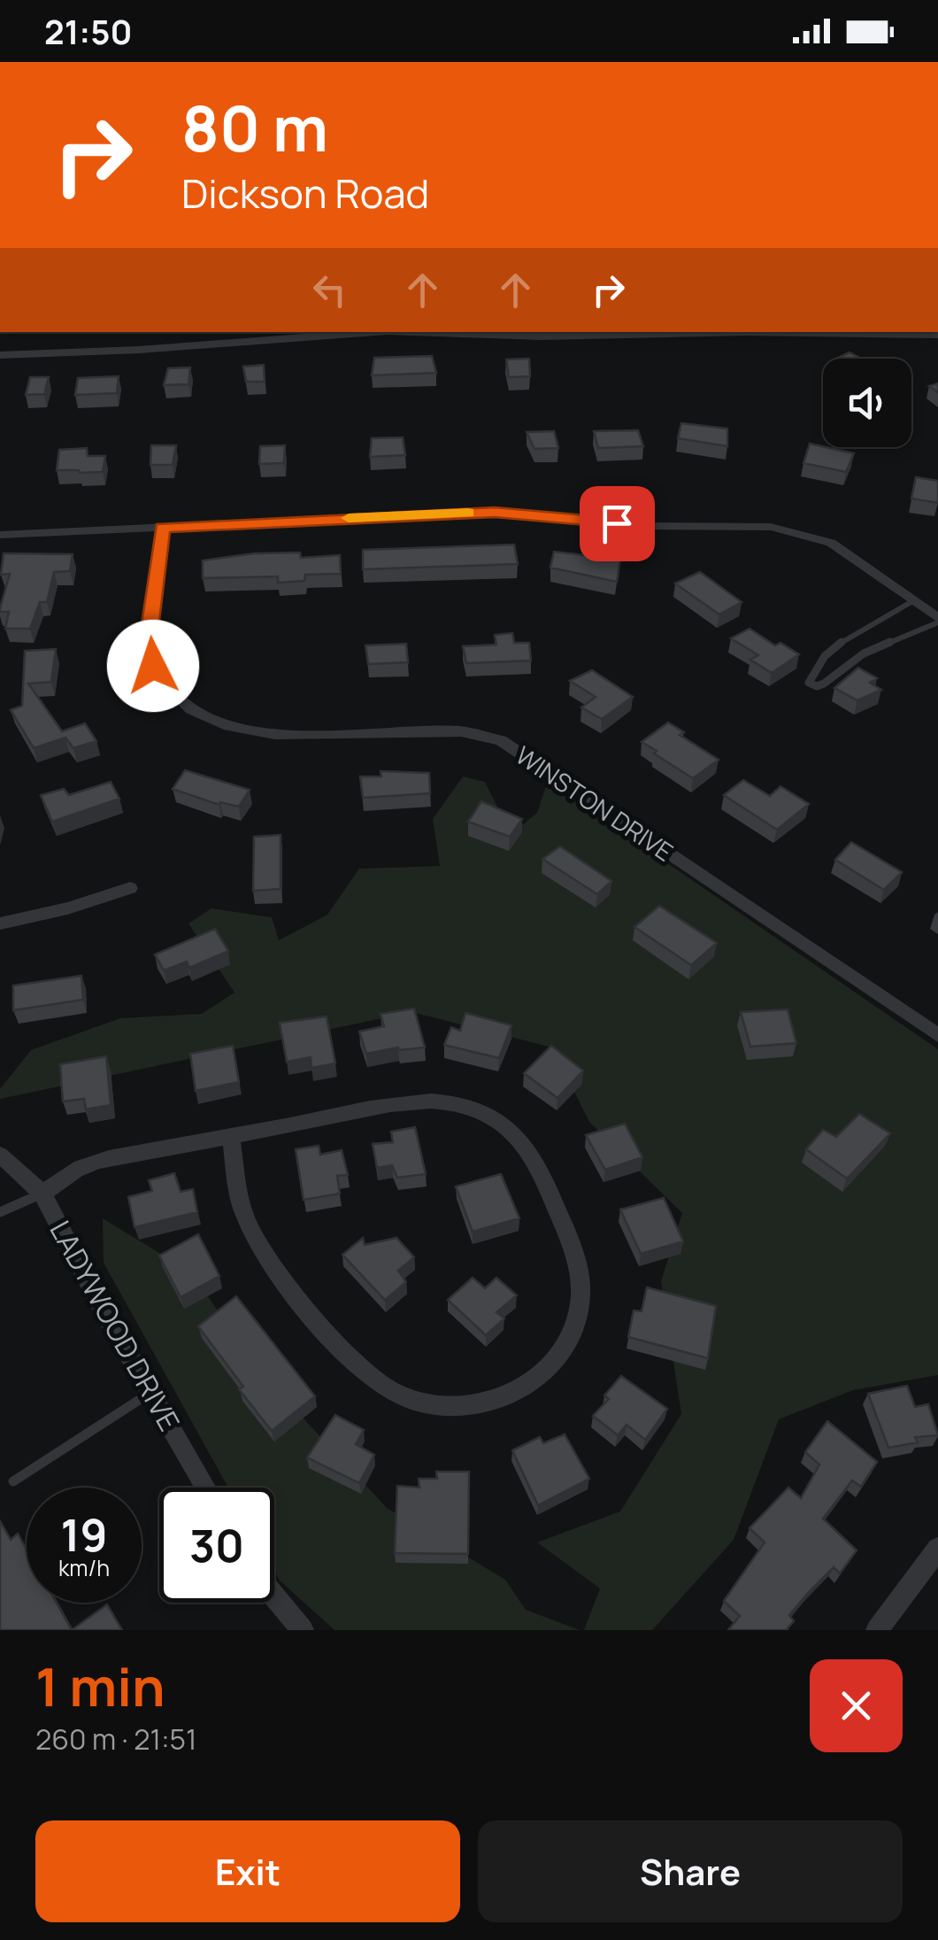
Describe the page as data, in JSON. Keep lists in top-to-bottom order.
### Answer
{
  "streets": {
    "street": ["WINSTON DRIVE", "LADYWOOD DRIVE"]
  },
  "page": {
    "status": "21:50",
    "turn": ["80 m", "Dickson Road"],
    "speed": "19 km/h",
    "limit": "30",
    "heading": ["1 min", "260 m · 21:51"],
    "buttons": ["Exit", "Share"]
  }
}
